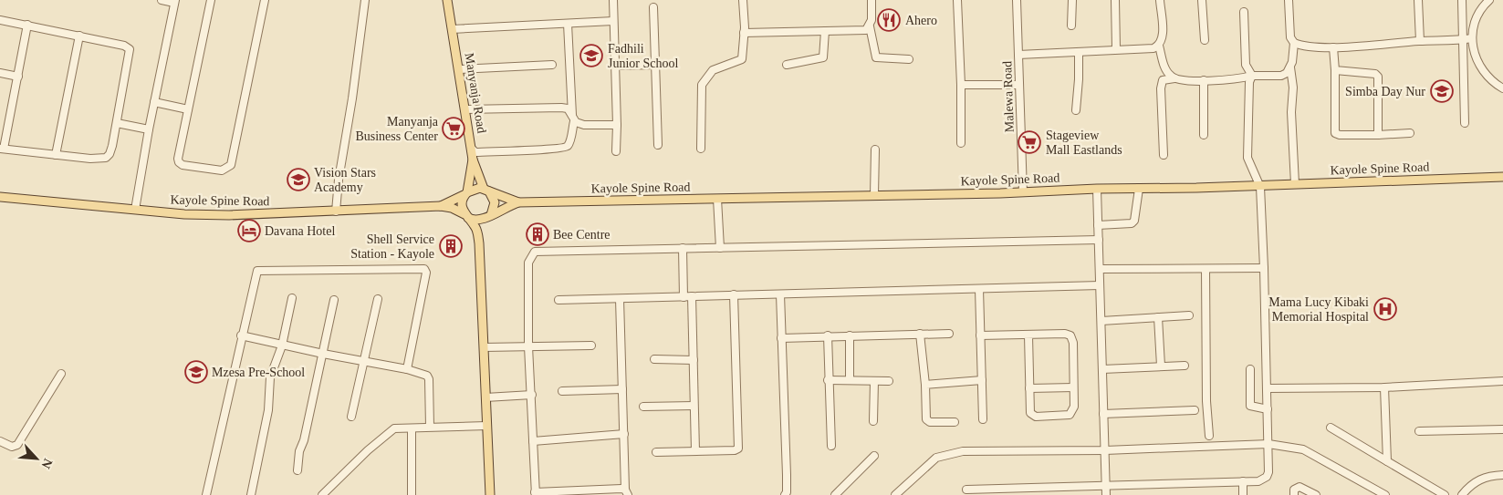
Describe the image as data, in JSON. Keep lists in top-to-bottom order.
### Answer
{
  "streets": {
    "main road": ["Manyanja Road", "Kayole Spine Road"],
    "street": ["Malewa Road"]
  },
  "crossings": [
    ["Malewa Road", "Kayole Spine Road"]
  ],
  "places": {
    "restaurant": ["Ahero"],
    "school or university": [
      "Fadhili Junior School",
      "Simba Day Nur",
      "Vision Stars Academy",
      "Mzesa Pre-School"
    ],
    "supermarket": ["Manyanja Business Center", "Stageview Mall Eastlands"],
    "hotel": ["Davana Hotel"],
    "building": ["Bee Centre", "Shell Service Station - Kayole"],
    "hospital": ["Mama Lucy Kibaki Memorial Hospital"]
  },
  "north": "bottom right"
}
